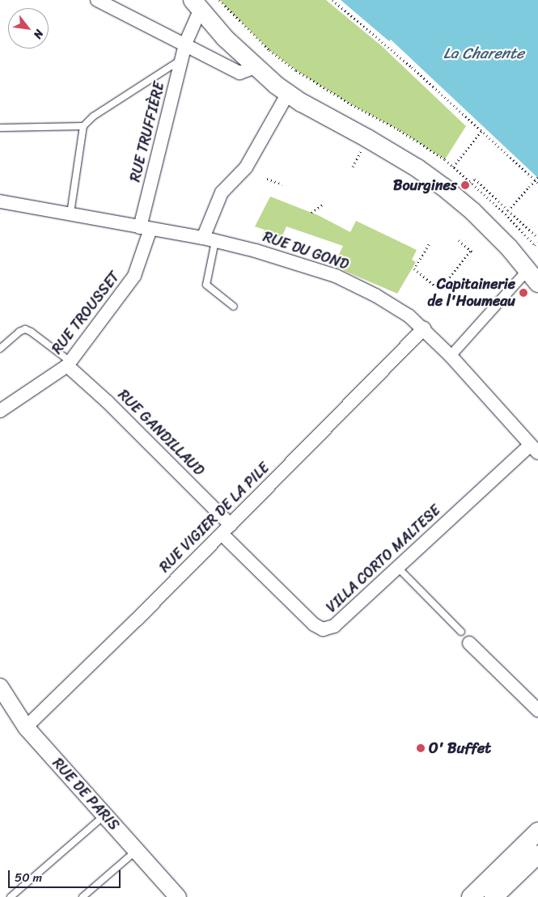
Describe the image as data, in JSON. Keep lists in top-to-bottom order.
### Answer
{
  "streets": {
    "street": [
      "RUE TRUFFIÈRE",
      "RUE DU GOND",
      "RUE TROUSSET",
      "RUE GANDILLAUD",
      "RUE VIGIER DE LA PILE",
      "VILLA CORTO MALTESE",
      "RUE DE PARIS"
    ]
  },
  "crossings": [
    ["RUE TRUFFIÈRE", "RUE DU GOND"],
    ["RUE TRUFFIÈRE", "RUE TROUSSET"],
    ["RUE DU GOND", "RUE TROUSSET"],
    ["RUE DU GOND", "RUE VIGIER DE LA PILE"],
    ["RUE DU GOND", "VILLA CORTO MALTESE"],
    ["RUE TROUSSET", "RUE GANDILLAUD"],
    ["RUE GANDILLAUD", "RUE VIGIER DE LA PILE"],
    ["RUE GANDILLAUD", "VILLA CORTO MALTESE"],
    ["RUE VIGIER DE LA PILE", "VILLA CORTO MALTESE"],
    ["RUE VIGIER DE LA PILE", "RUE DE PARIS"]
  ],
  "water": ["La Charente"],
  "places": ["Bourgines", "Capitainerie de l'Houmeau", "O' Buffet"],
  "scale_bar": "50 m",
  "north": "bottom right"
}
